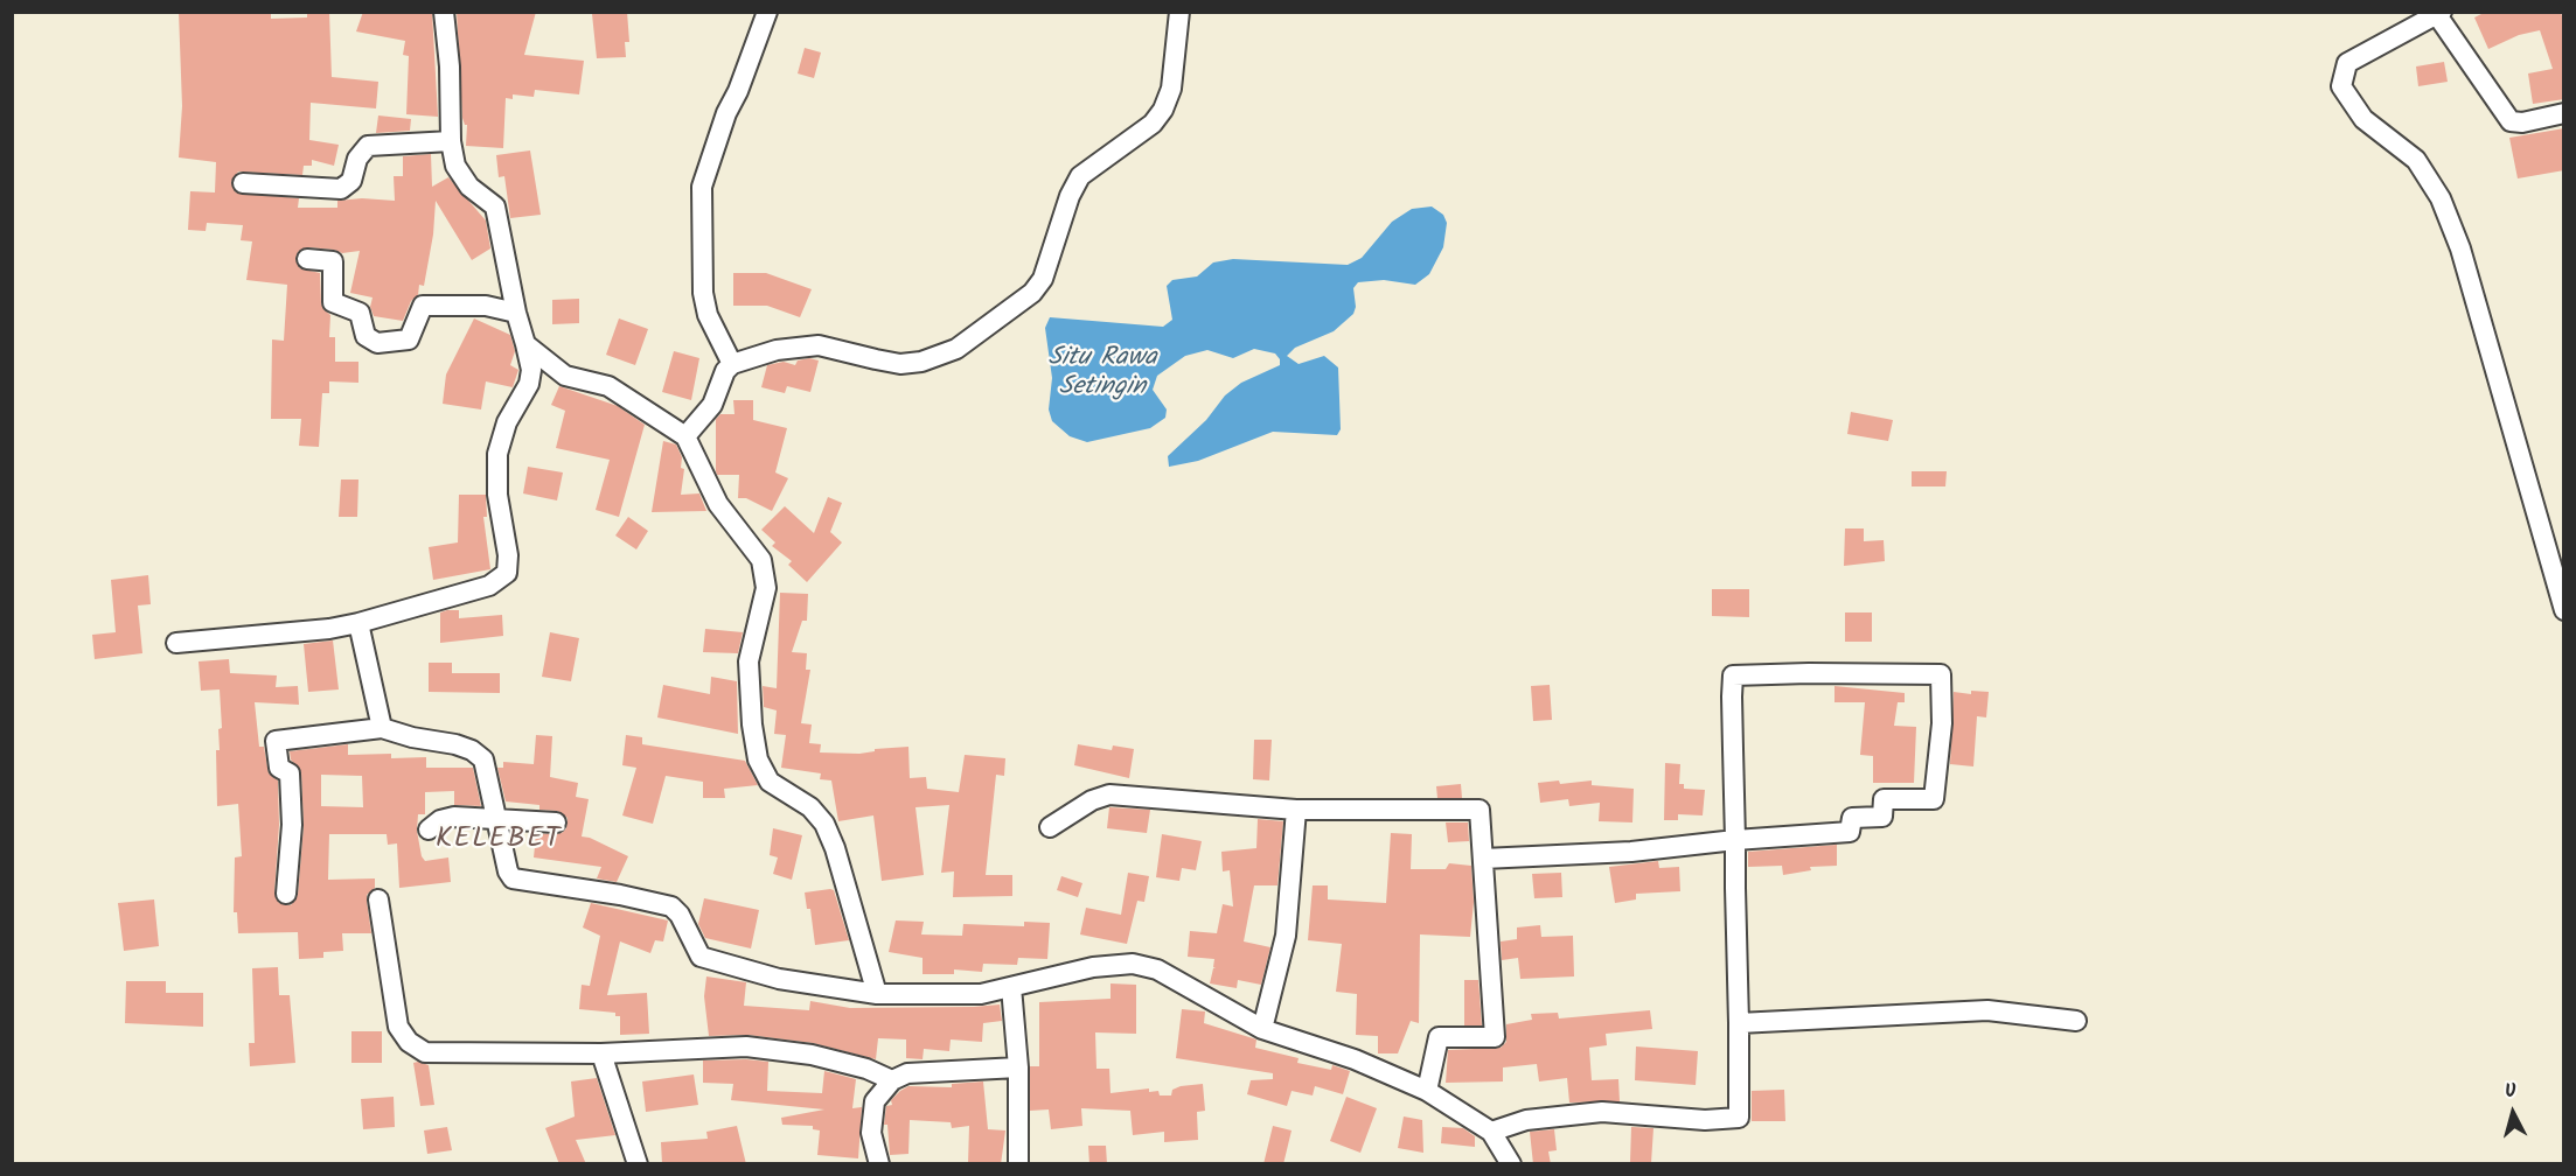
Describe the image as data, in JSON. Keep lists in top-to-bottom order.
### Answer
{
  "districts": ["KELEBET"],
  "water": ["Situ Rawa Setingin"],
  "north": "top"
}
